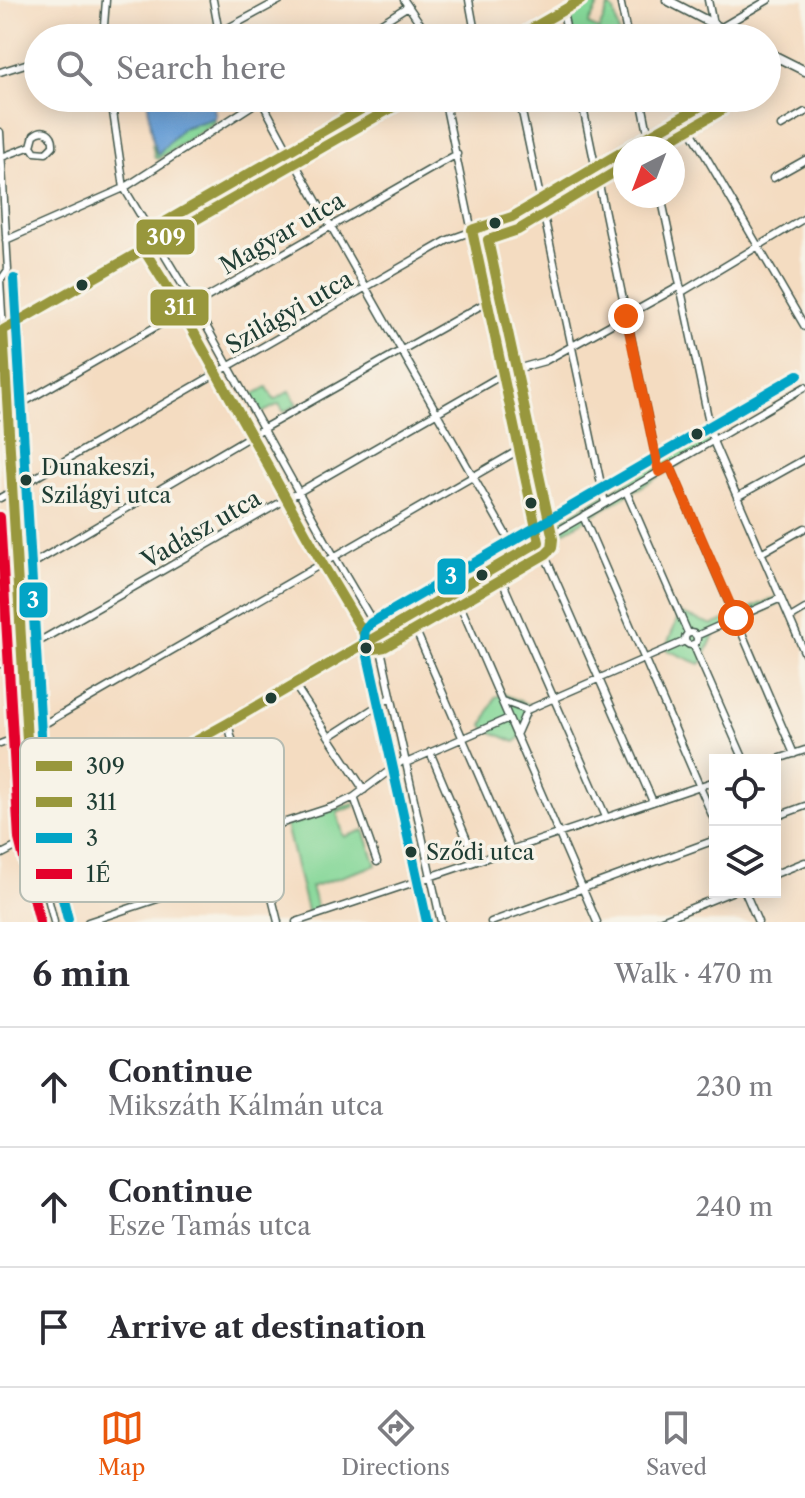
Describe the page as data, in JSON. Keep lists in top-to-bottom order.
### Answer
{
  "streets": {
    "street": ["Magyar utca", "Szilágyi utca", "Vadász utca"]
  },
  "places": ["Dunakeszi, Szilágyi utca", "Sződi utca"],
  "lines": [
    "transit line 309",
    "transit line 311",
    "transit line 3",
    "transit line 1É"
  ],
  "legend": [
    "309",
    "311",
    "3",
    "1É"
  ],
  "north": "bottom left",
  "page": {
    "search": "Search here",
    "heading": ["6 min", "Walk · 470 m"],
    "list": [
      ["Continue", "Mikszáth Kálmán utca", "230 m"],
      ["Continue", "Esze Tamás utca", "240 m"],
      "Arrive at destination"
    ],
    "nav": ["Map", "Directions", "Saved"]
  }
}
